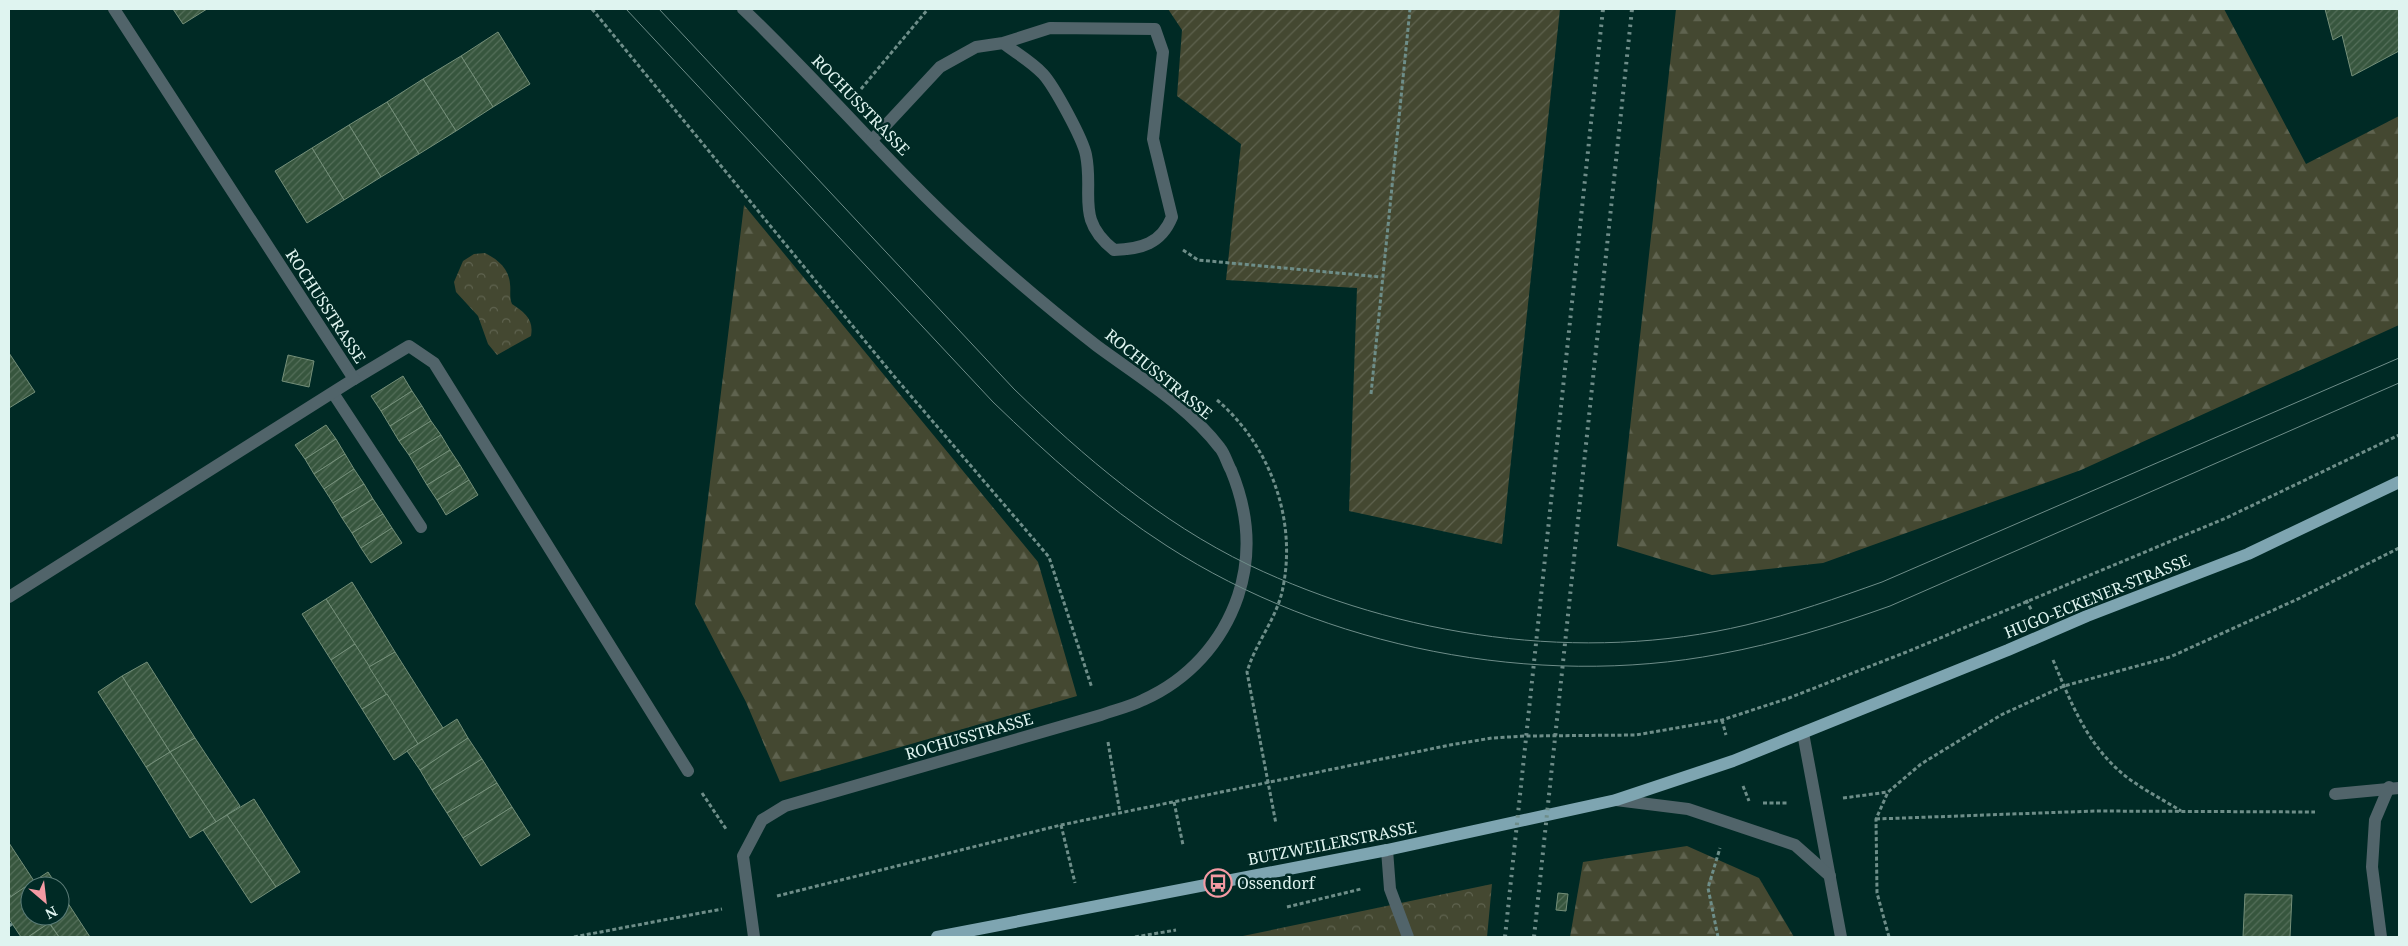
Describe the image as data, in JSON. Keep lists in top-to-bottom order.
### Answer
{
  "streets": {
    "main road": ["HUGO-ECKENER-STRASSE", "BUTZWEILERSTRASSE"],
    "street": ["ROCHUSSTRASSE"]
  },
  "crossings": [
    ["HUGO-ECKENER-STRASSE", "BUTZWEILERSTRASSE"]
  ],
  "places": {
    "bus stop": ["Ossendorf"]
  },
  "north": "bottom right"
}
